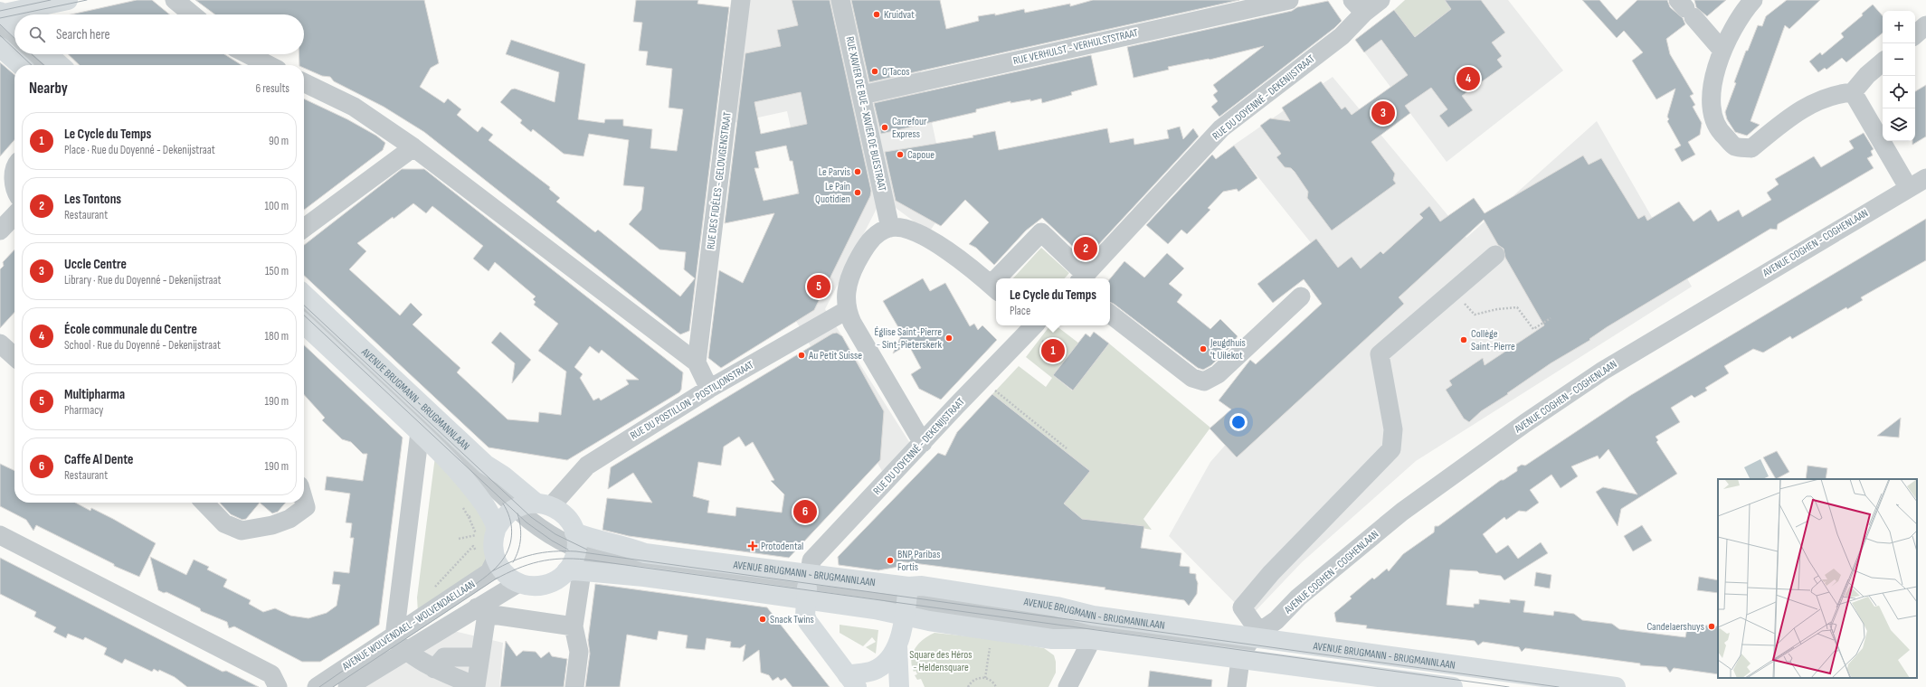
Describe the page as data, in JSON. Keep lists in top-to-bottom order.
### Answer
{
  "streets": {
    "main road": ["AVENUE BRUGMANN - BRUGMANNLAAN"],
    "street": [
      "RUE VERHULST - VERHULSTSTRAAT",
      "RUE DU DOYENNÉ - DEKENIJSTRAAT",
      "RUE XAVIER DE BUE - XAVIER DE BUESTRAAT",
      "RUE DES FIDÈLES - GELOVIGENSTRAAT",
      "AVENUE COGHEN - COGHENLAAN",
      "RUE DU POSTILLON - POSTILJONSTRAAT",
      "AVENUE WOLVENDAEL - WOLVENDAELLAAN"
    ]
  },
  "crossings": [
    ["RUE VERHULST - VERHULSTSTRAAT", "RUE XAVIER DE BUE - XAVIER DE BUESTRAAT"],
    ["RUE DU DOYENNÉ - DEKENIJSTRAAT", "AVENUE BRUGMANN - BRUGMANNLAAN"],
    ["AVENUE COGHEN - COGHENLAAN", "AVENUE BRUGMANN - BRUGMANNLAAN"],
    ["AVENUE BRUGMANN - BRUGMANNLAAN", "RUE DU POSTILLON - POSTILJONSTRAAT"]
  ],
  "parks": ["Square des Héros - Heldensquare"],
  "places": {
    "other": [
      "Kruidvat",
      "O'Tacos",
      "Carrefour Express",
      "Capoue",
      "Le Parvis",
      "Le Pain Quotidien",
      "Église Saint-Pierre - Sint-Pieterskerk",
      "Collège Saint-Pierre",
      "Jeugdhuis 't Uilekot",
      "Au Petit Suisse",
      "BNP Paribas Fortis",
      "Snack Twins",
      "Candelaershuys"
    ],
    "health": ["Protodental"]
  },
  "page": {
    "map_buttons": ["+", "−"],
    "search": "Search here",
    "pins": [
      "4",
      "3",
      "2",
      "5",
      "1",
      "6"
    ],
    "heading": ["Nearby", "6 results"],
    "list": [
      {
        "mark": "1",
        "name": "Le Cycle du Temps",
        "note": "Place · Rue du Doyenné - Dekenijstraat",
        "value": "90 m"
      },
      {
        "mark": "2",
        "name": "Les Tontons",
        "note": "Restaurant",
        "value": "100 m"
      },
      {
        "mark": "3",
        "name": "Uccle Centre",
        "note": "Library · Rue du Doyenné - Dekenijstraat",
        "value": "150 m"
      },
      {
        "mark": "4",
        "name": "École communale du Centre",
        "note": "School · Rue du Doyenné - Dekenijstraat",
        "value": "180 m"
      },
      {
        "mark": "5",
        "name": "Multipharma",
        "note": "Pharmacy",
        "value": "190 m"
      },
      {
        "mark": "6",
        "name": "Caffe Al Dente",
        "note": "Restaurant",
        "value": "190 m"
      }
    ],
    "popup": ["Le Cycle du Temps", "Place"]
  }
}
